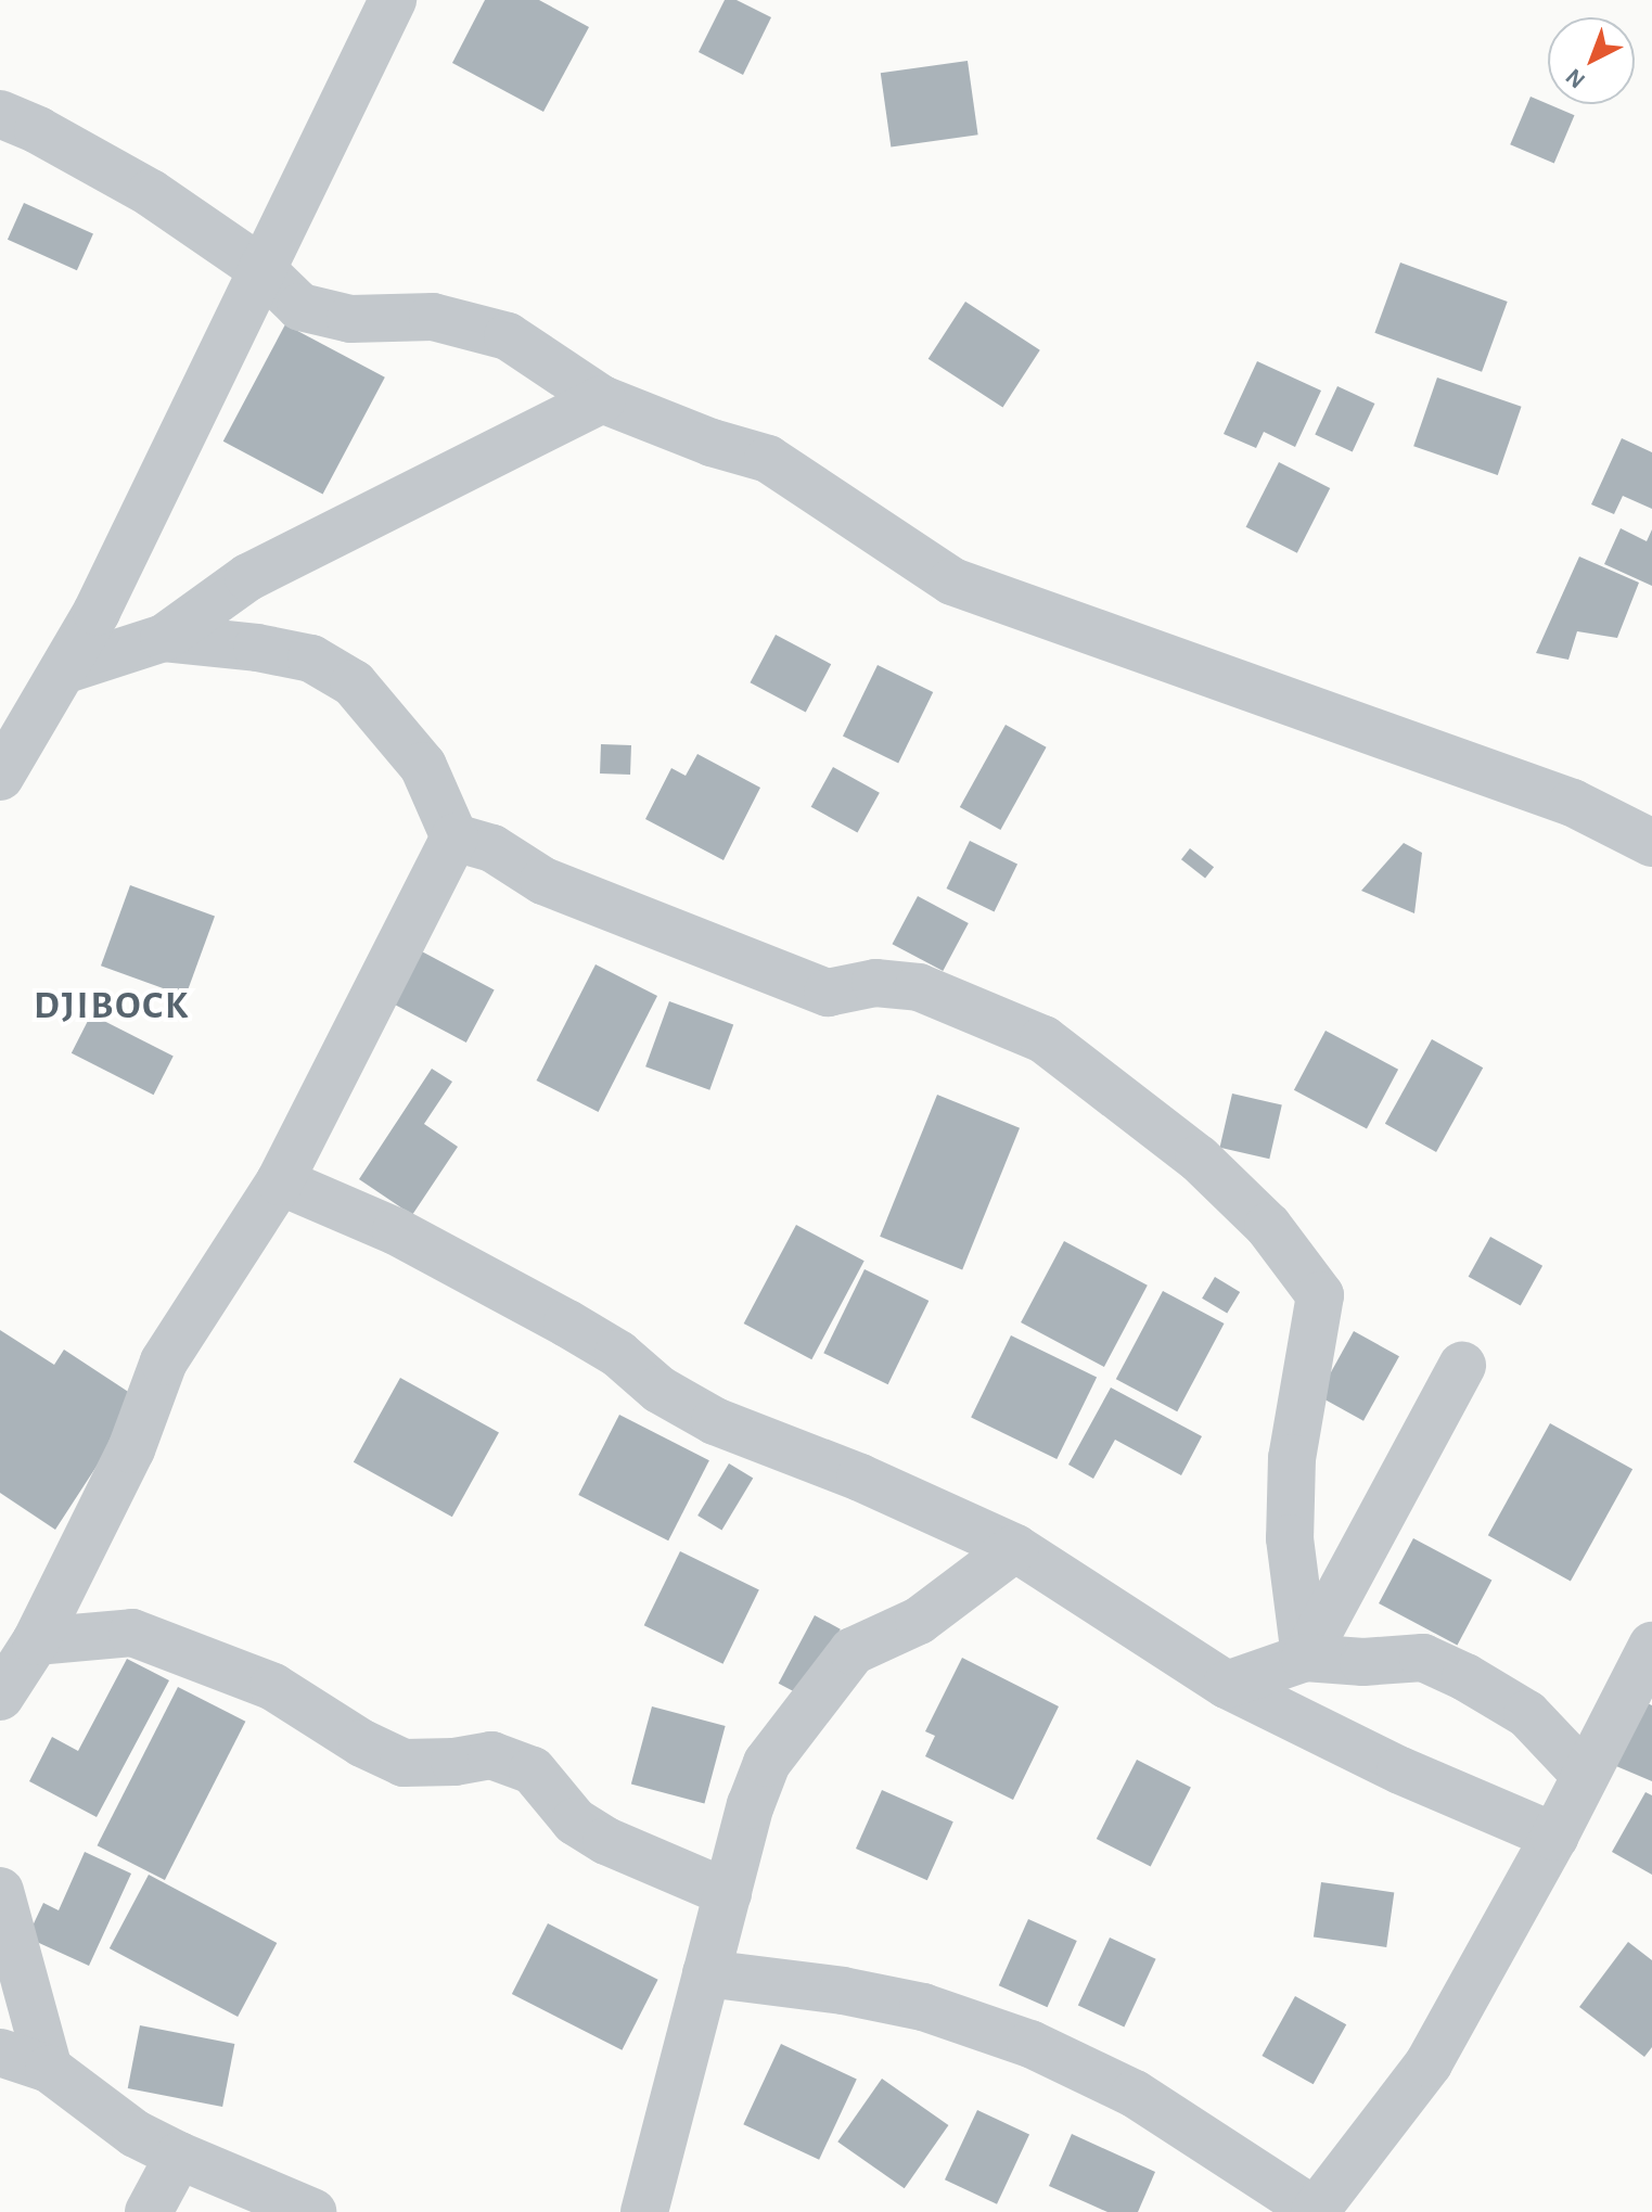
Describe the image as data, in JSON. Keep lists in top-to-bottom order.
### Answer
{
  "districts": ["DJIBOCK"],
  "north": "bottom left"
}
